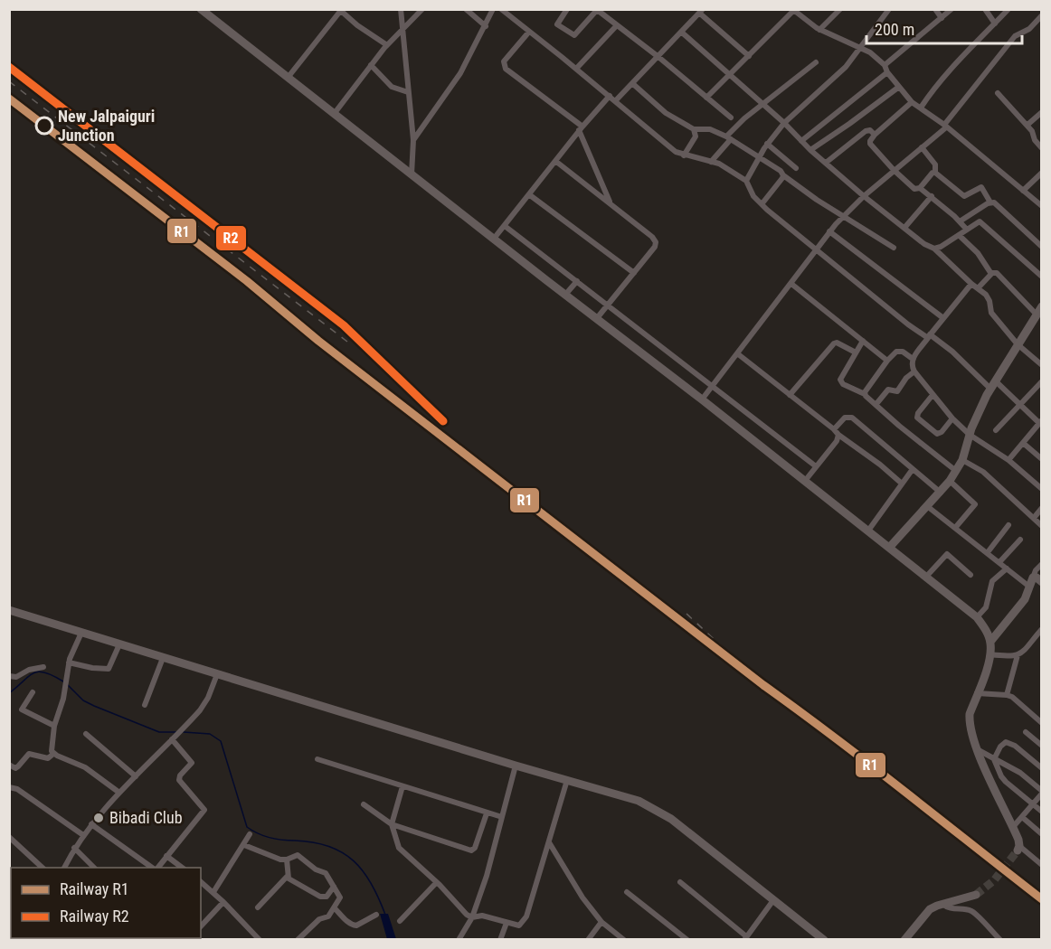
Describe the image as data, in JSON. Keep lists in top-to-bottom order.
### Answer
{
  "places": ["New Jalpaiguri Junction", "Bibadi Club"],
  "lines": ["rail line R2", "rail line R1"],
  "legend": ["Railway R1", "Railway R2"],
  "scale_bar": "200 m"
}
